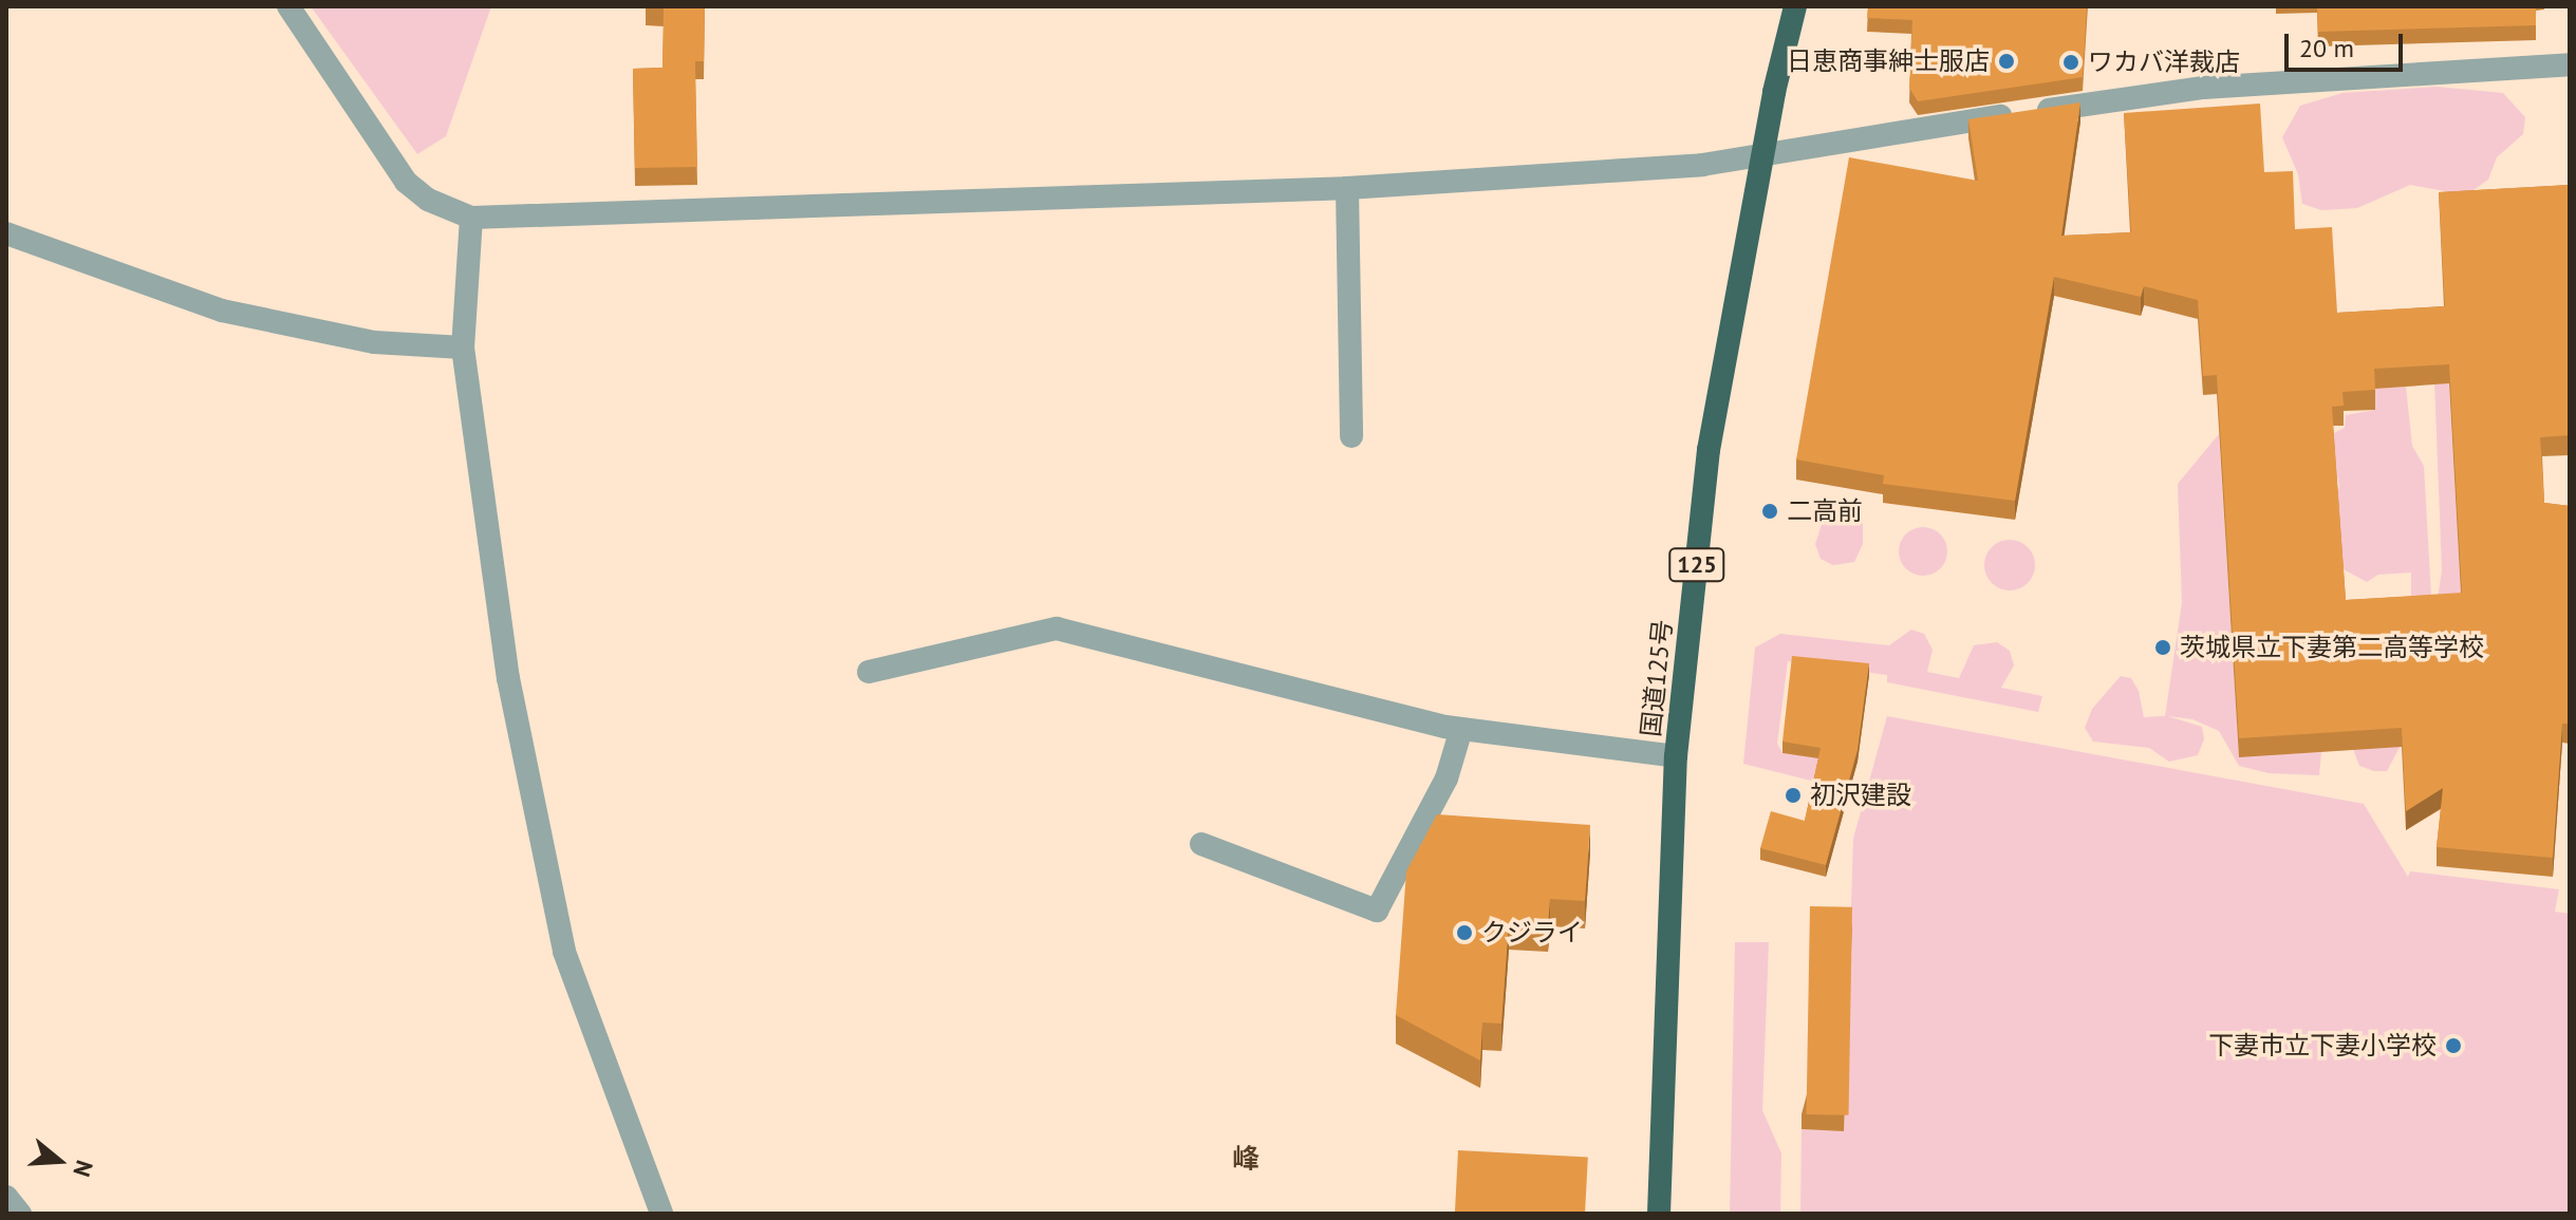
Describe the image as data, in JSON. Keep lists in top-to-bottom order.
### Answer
{
  "streets": {
    "highway": ["125", "国道125号"]
  },
  "districts": ["峰"],
  "places": [
    "日恵商事紳士服店",
    "ワカバ洋裁店",
    "二高前",
    "茨城県立下妻第二高等学校",
    "初沢建設",
    "クジライ",
    "下妻市立下妻小学校"
  ],
  "scale_bar": "20 m",
  "north": "right"
}
